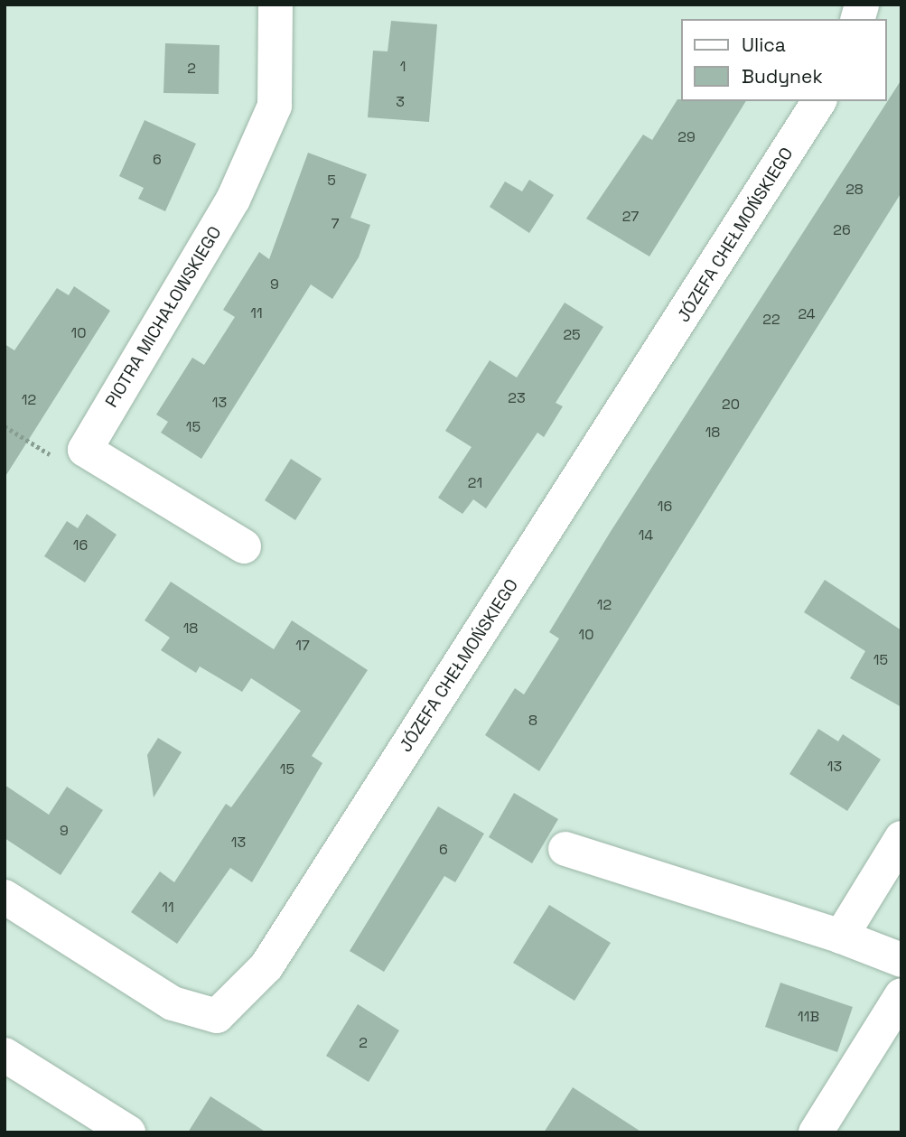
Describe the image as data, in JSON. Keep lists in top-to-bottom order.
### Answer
{
  "streets": {
    "street": ["JÓZEFA CHEŁMOŃSKIEGO", "PIOTRA MICHAŁOWSKIEGO"]
  },
  "house_numbers": [
    "1",
    "2",
    "3",
    "29",
    "6",
    "5",
    "28",
    "27",
    "7",
    "26",
    "9",
    "11",
    "24",
    "22",
    "10",
    "25",
    "23",
    "12",
    "13",
    "20",
    "15",
    "18",
    "21",
    "16",
    "14",
    "16",
    "12",
    "18",
    "10",
    "17",
    "15",
    "8",
    "13",
    "15",
    "9",
    "13",
    "6",
    "11",
    "11B",
    "2"
  ],
  "legend": ["Ulica", "Budynek"]
}
